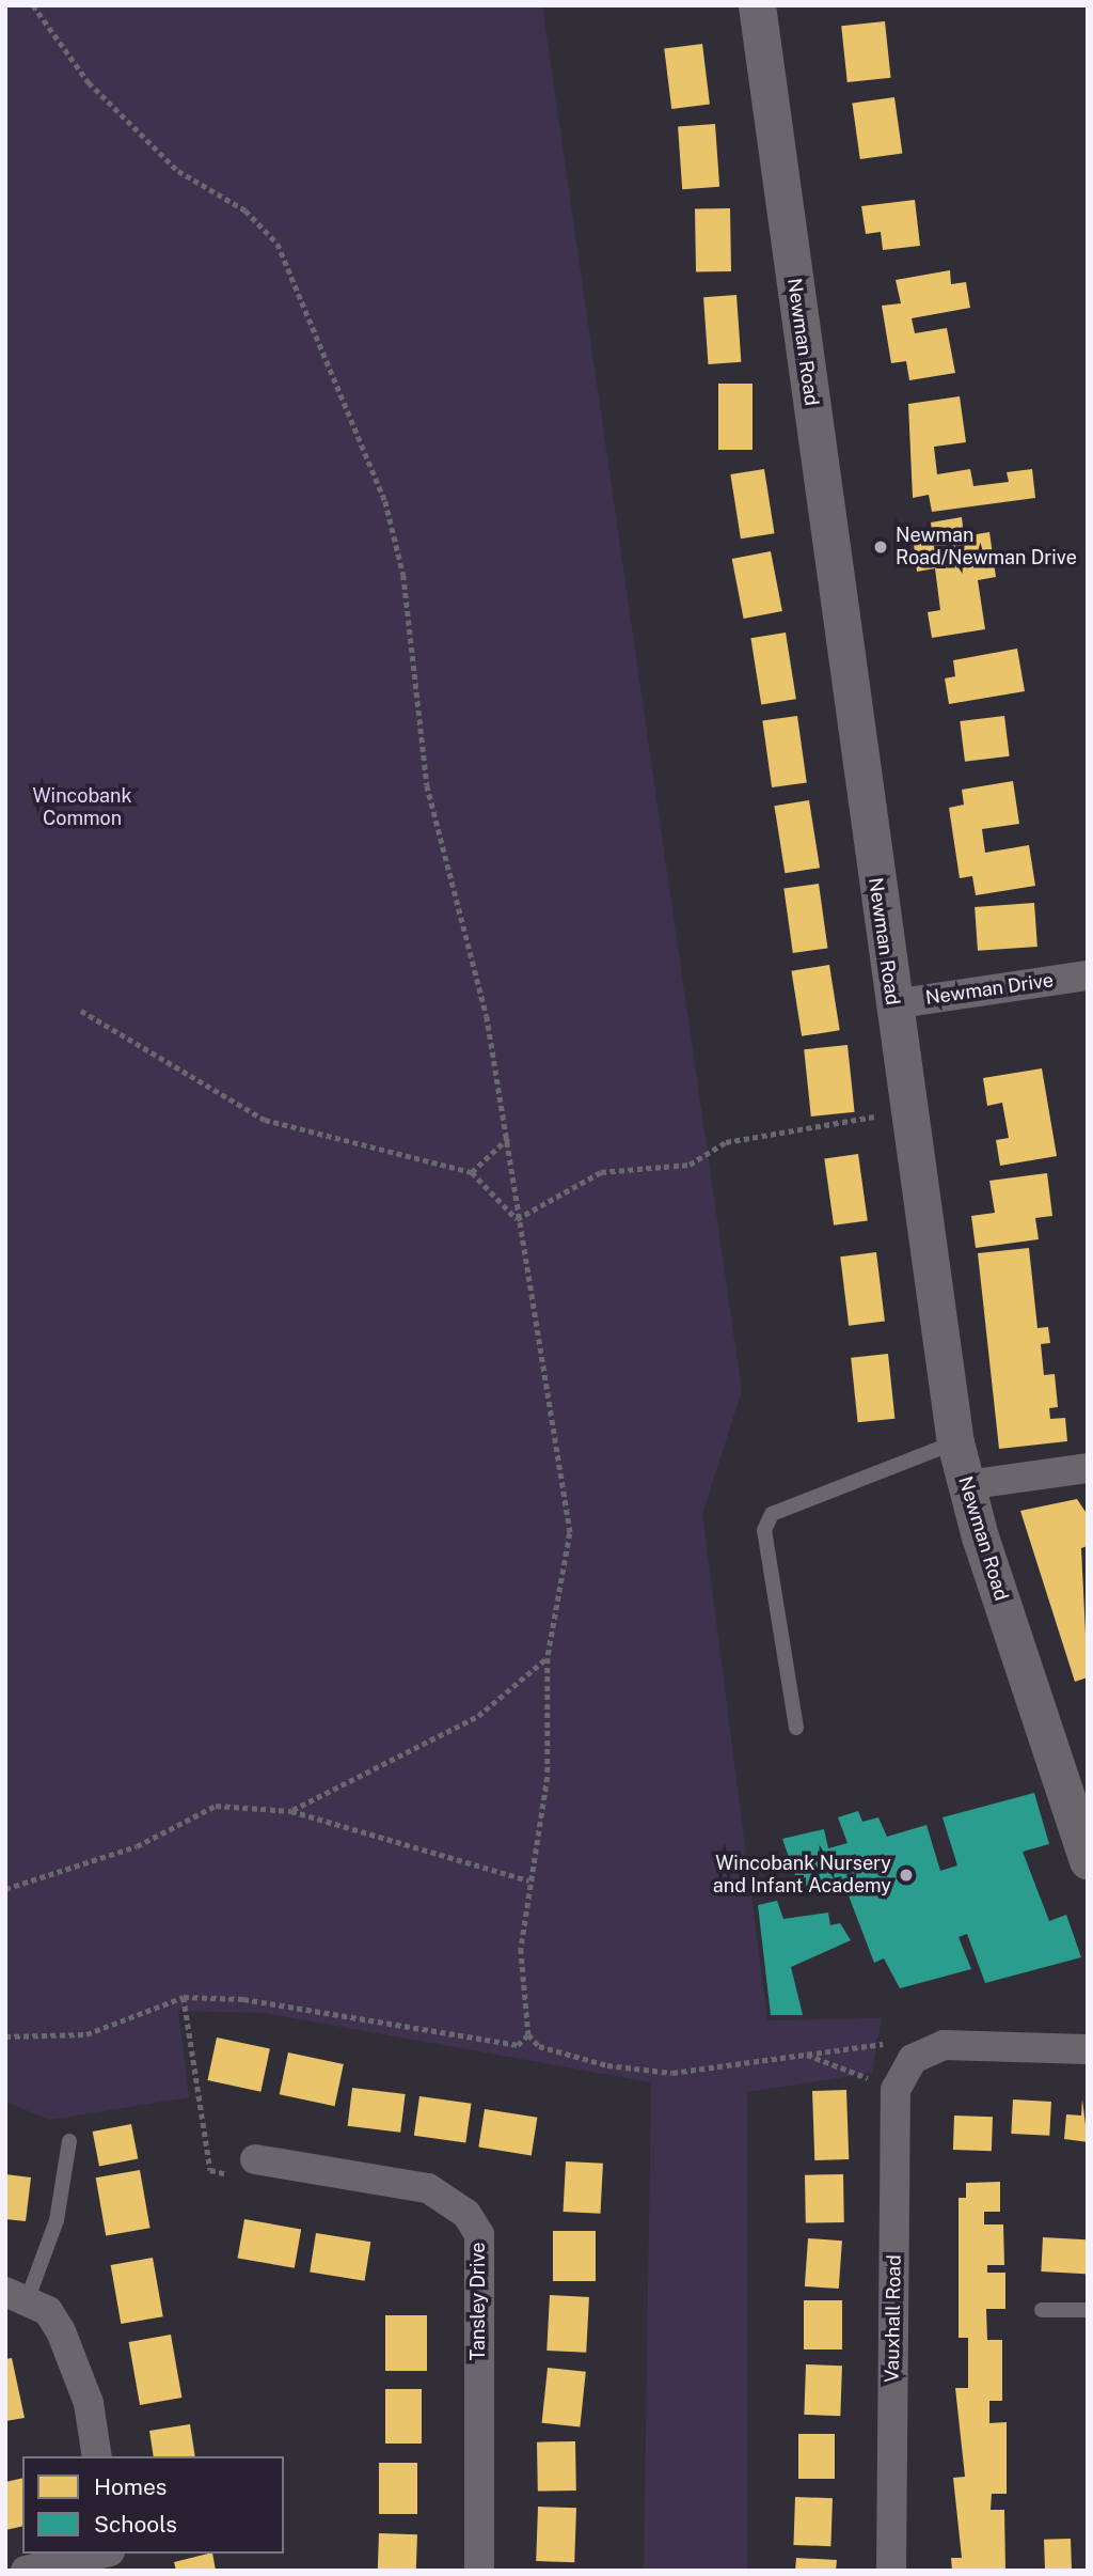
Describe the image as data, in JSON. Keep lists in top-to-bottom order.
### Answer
{
  "streets": {
    "street": [
      "Newman Road",
      "Newman Drive",
      "Tansley Drive",
      "Vauxhall Road"
    ]
  },
  "crossings": [
    ["Newman Road", "Newman Drive"]
  ],
  "parks": ["Wincobank Common"],
  "places": ["Newman Road/Newman Drive", "Wincobank Nursery and Infant Academy"],
  "legend": ["Homes", "Schools"]
}
